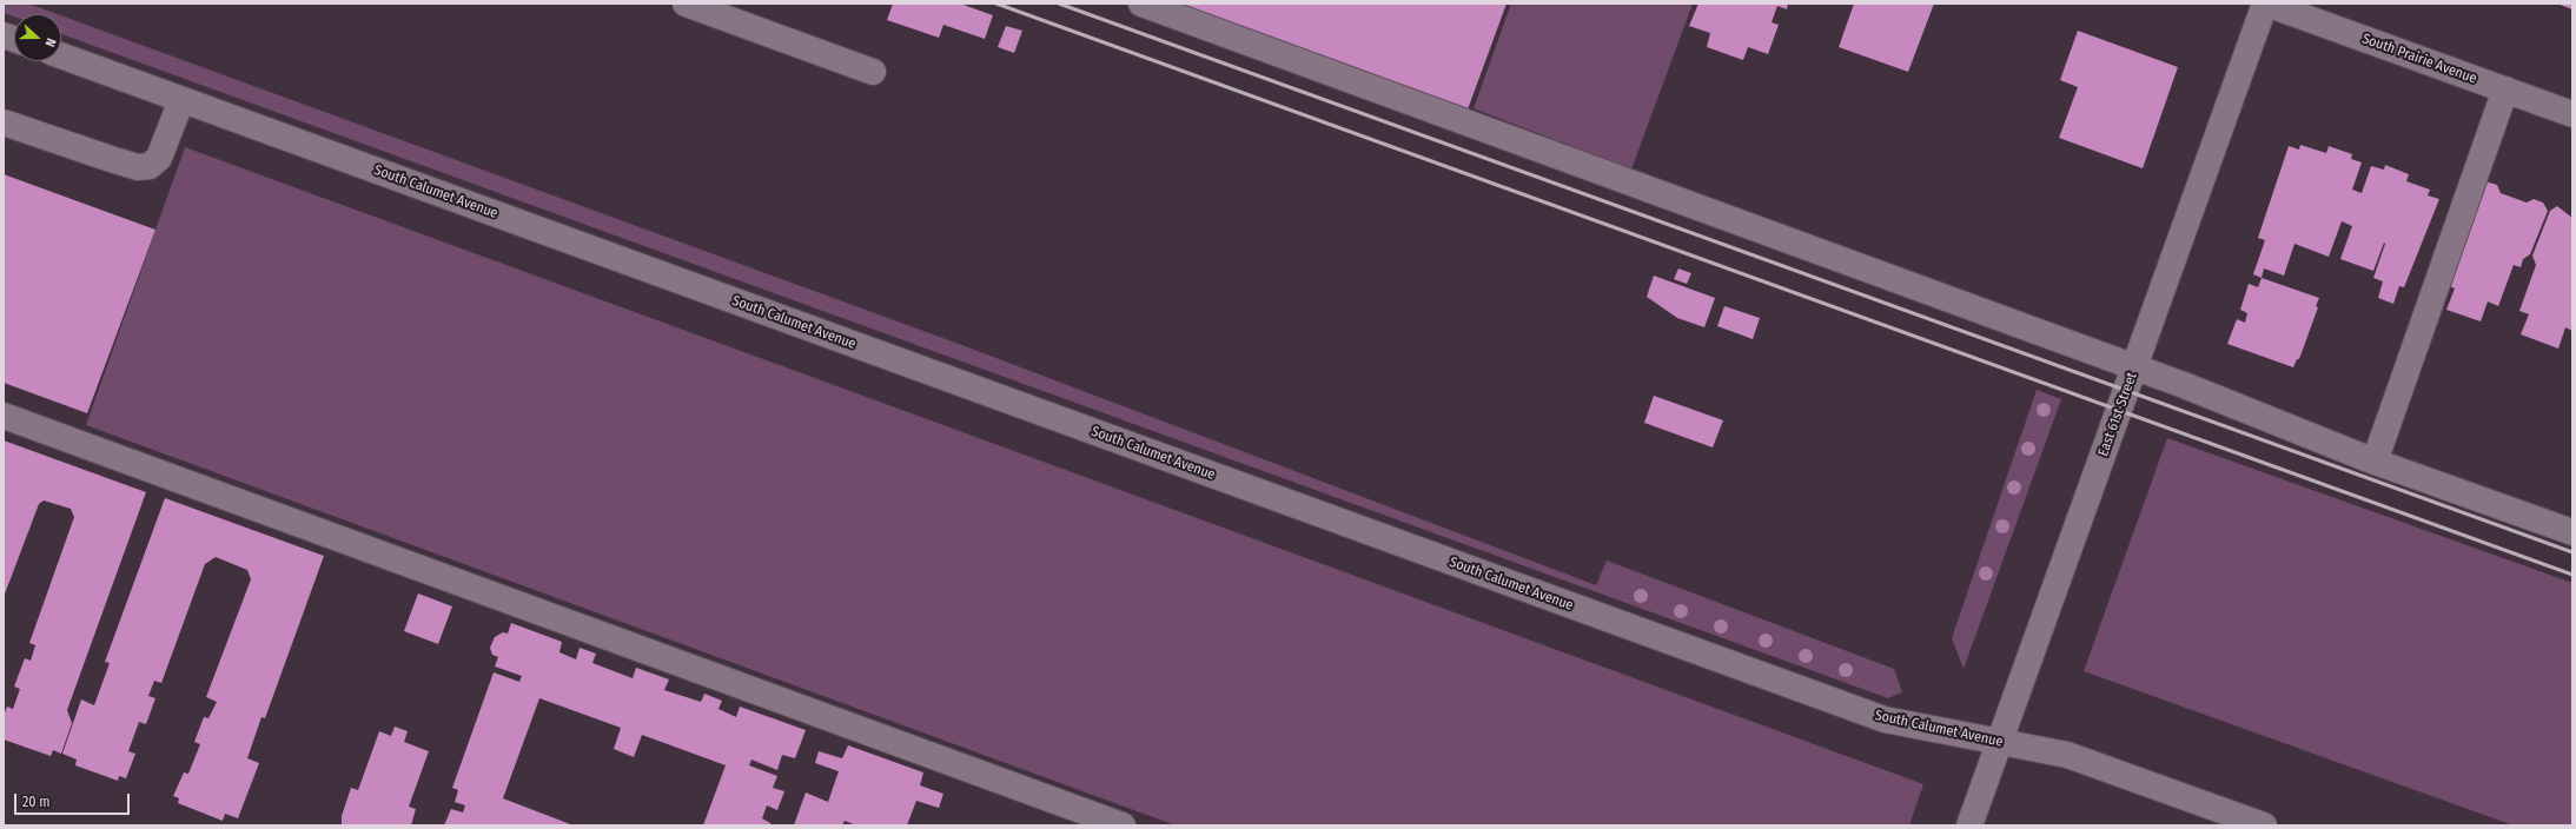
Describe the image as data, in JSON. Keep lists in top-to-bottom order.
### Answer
{
  "streets": {
    "street": ["South Prairie Avenue", "South Calumet Avenue", "East 61st Street"]
  },
  "crossings": [
    ["South Prairie Avenue", "East 61st Street"],
    ["South Calumet Avenue", "East 61st Street"]
  ],
  "scale_bar": "20 m",
  "north": "right"
}
